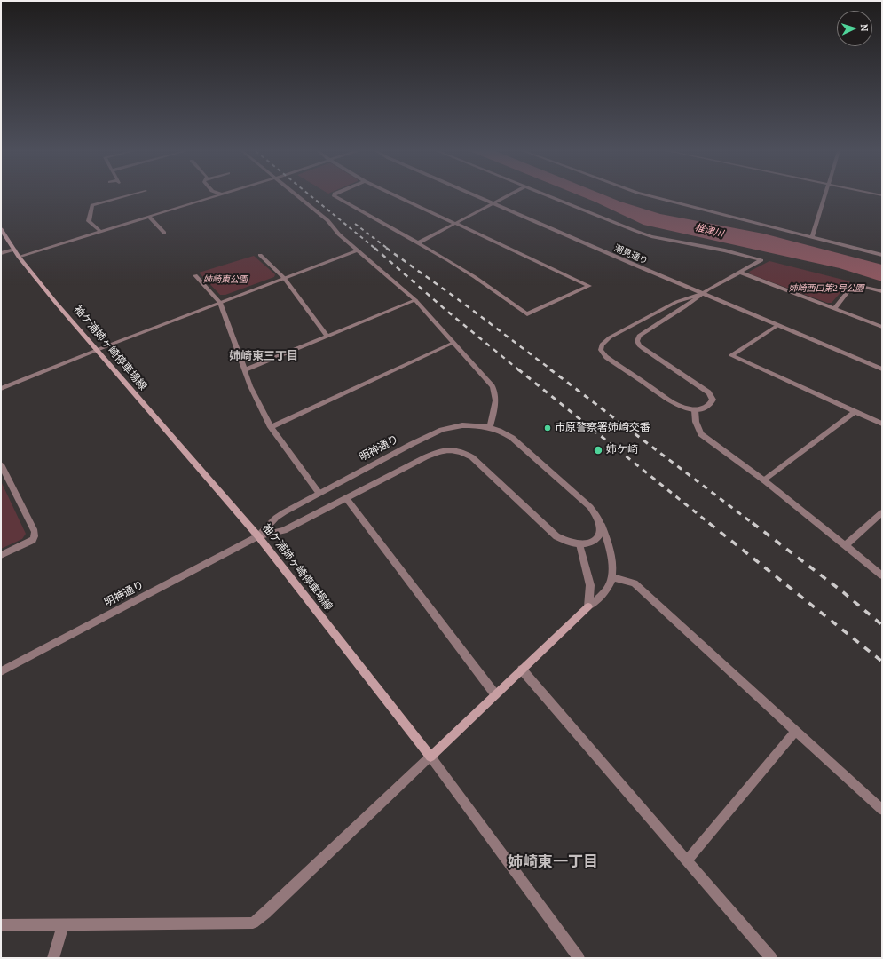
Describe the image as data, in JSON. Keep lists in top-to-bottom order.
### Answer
{
  "streets": {
    "main road": ["袖ケ浦姉ヶ崎停車場線"],
    "street": ["潮見通り", "明神通り"]
  },
  "crossings": [
    ["袖ケ浦姉ヶ崎停車場線", "明神通り"]
  ],
  "districts": ["姉崎東三丁目", "姉崎東一丁目"],
  "water": ["椎津川"],
  "parks": ["姉崎東公園", "姉崎西口第2号公園"],
  "places": ["市原警察署姉崎交番", "姉ケ崎"],
  "north": "right"
}
